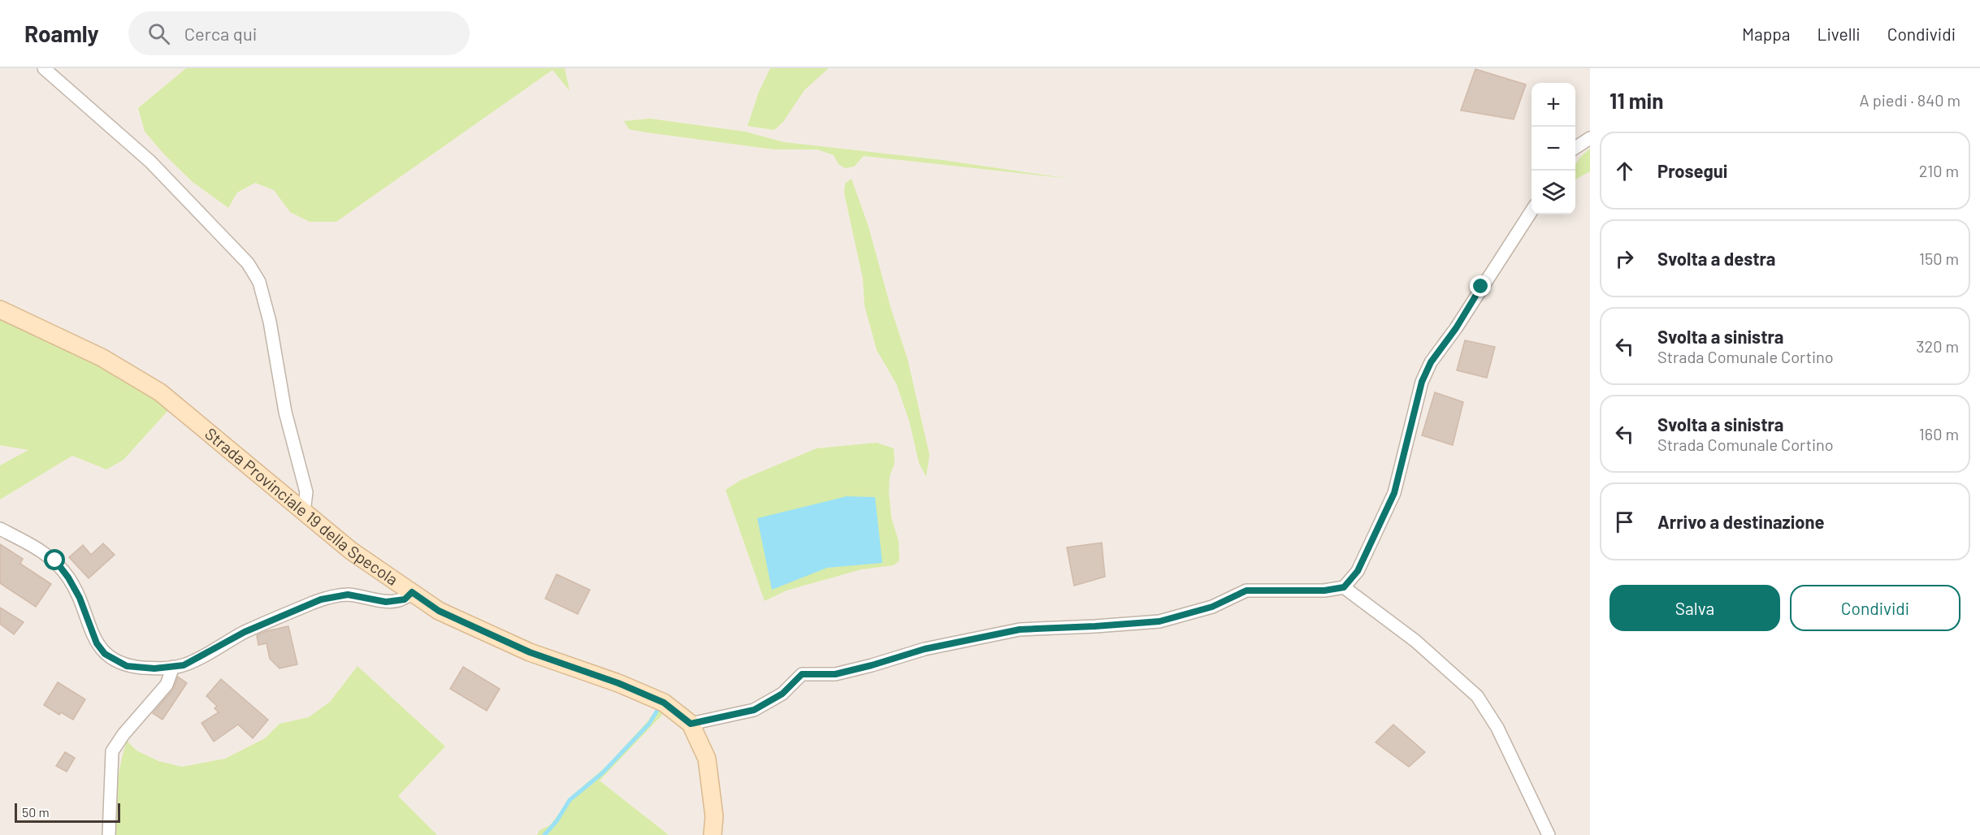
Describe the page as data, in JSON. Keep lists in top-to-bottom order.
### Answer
{
  "streets": {
    "main road": ["Strada Provinciale 19 della Specola"]
  },
  "scale_bar": "50 m",
  "page": {
    "header": "Roamly",
    "search": "Cerca qui",
    "nav": ["Mappa", "Livelli", "Condividi"],
    "heading": ["11 min", "A piedi · 840 m"],
    "map_buttons": ["+", "−"],
    "list": [
      ["Prosegui", "210 m"],
      ["Svolta a destra", "150 m"],
      ["Svolta a sinistra", "Strada Comunale Cortino", "320 m"],
      ["Svolta a sinistra", "Strada Comunale Cortino", "160 m"],
      "Arrivo a destinazione"
    ],
    "buttons": ["Salva", "Condividi"],
    "scale": "50 m"
  }
}
